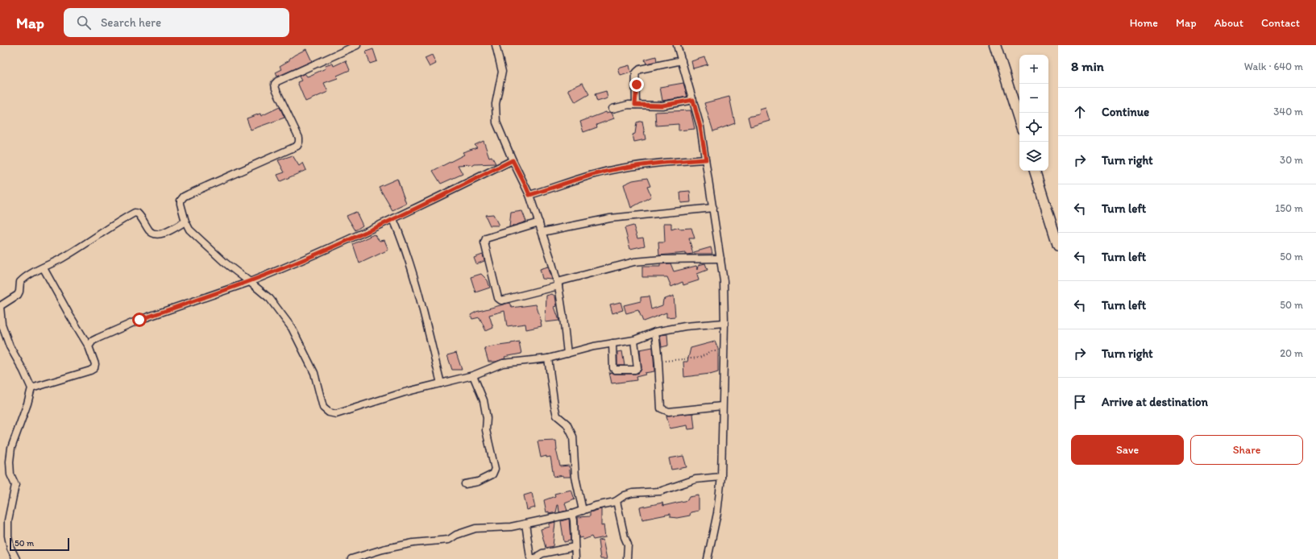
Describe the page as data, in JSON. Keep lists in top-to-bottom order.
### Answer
{
  "scale_bar": "50 m",
  "page": {
    "header": "Map",
    "search": "Search here",
    "nav": [
      "Home",
      "Map",
      "About",
      "Contact"
    ],
    "heading": ["8 min", "Walk · 640 m"],
    "map_buttons": ["+", "−"],
    "list": [
      ["Continue", "340 m"],
      ["Turn right", "30 m"],
      ["Turn left", "150 m"],
      ["Turn left", "50 m"],
      ["Turn left", "50 m"],
      ["Turn right", "20 m"],
      "Arrive at destination"
    ],
    "buttons": ["Save", "Share"],
    "scale": "50 m"
  }
}
